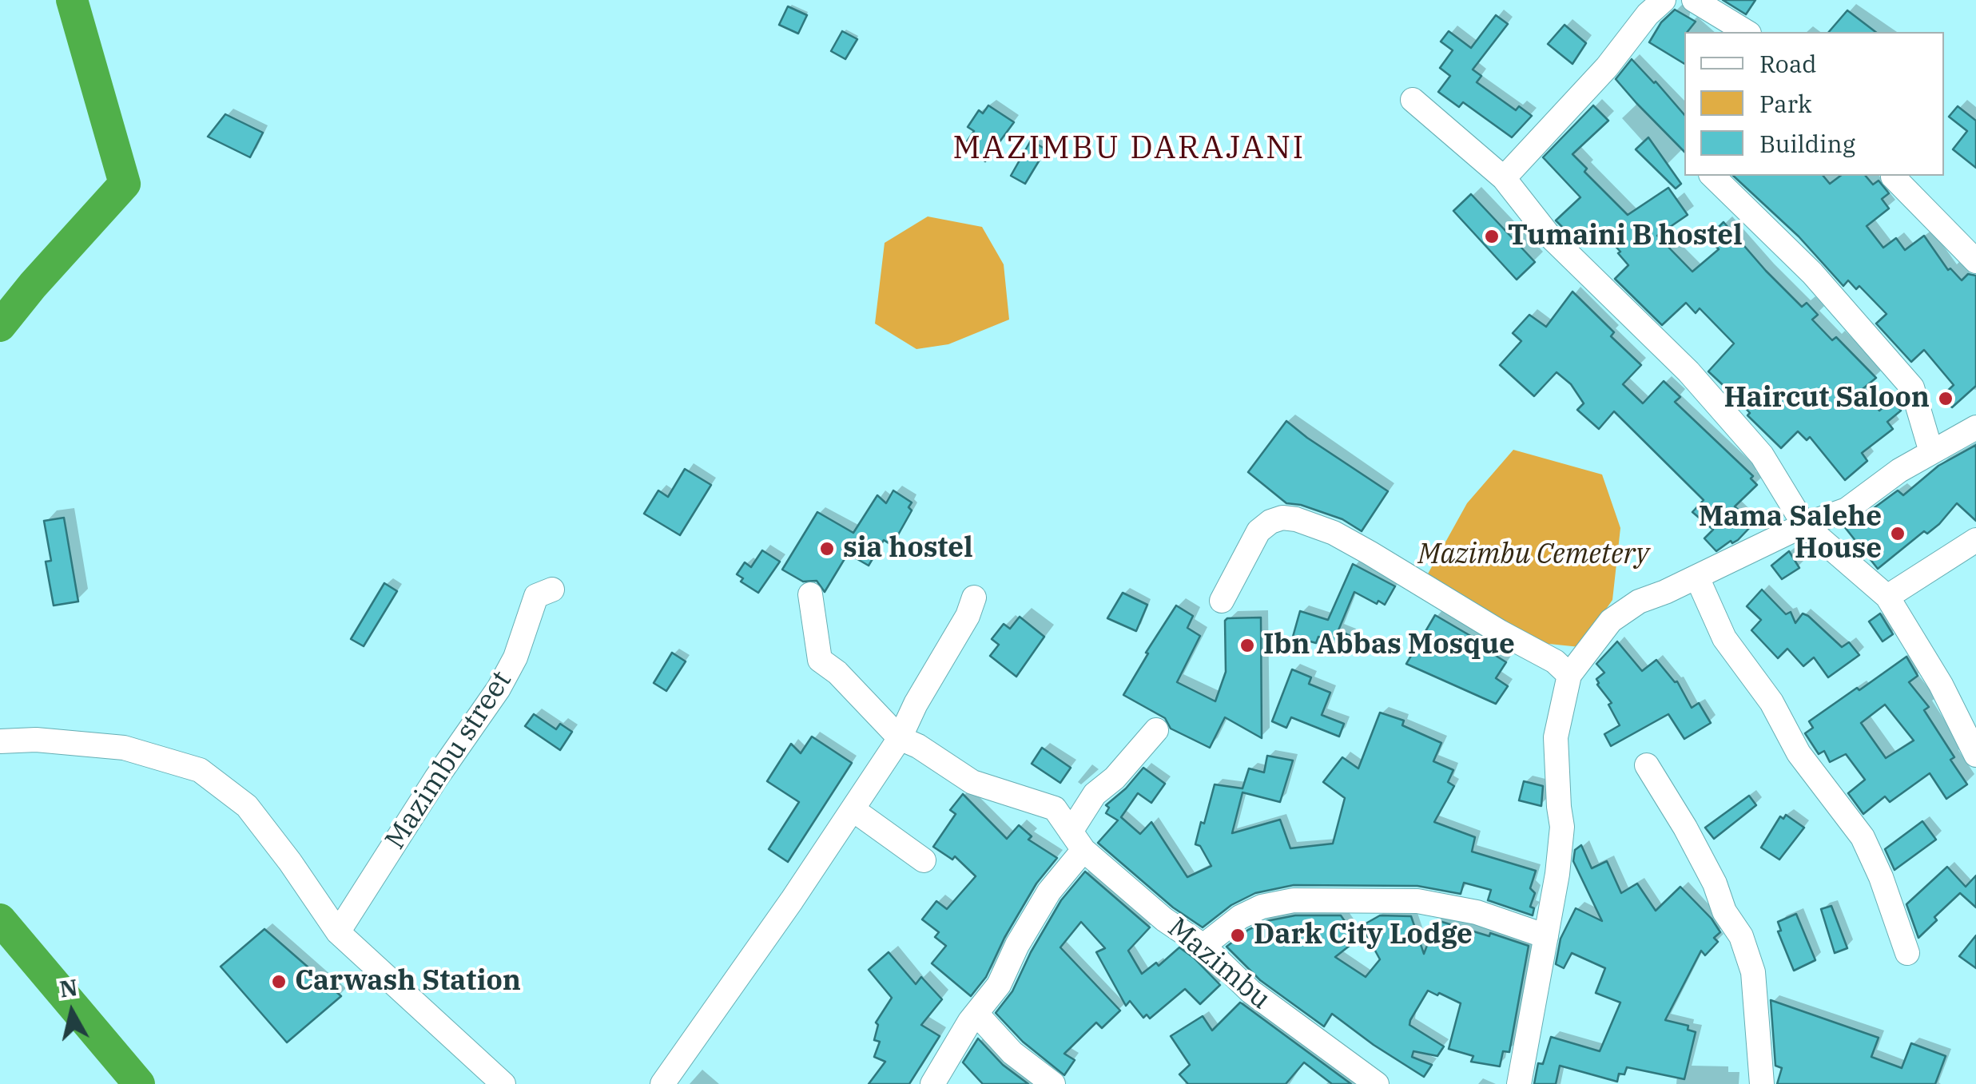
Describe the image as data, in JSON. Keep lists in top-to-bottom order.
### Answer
{
  "streets": {
    "street": ["Mazimbu street", "Mazimbu"]
  },
  "districts": ["MAZIMBU DARAJANI"],
  "parks": ["Mazimbu Cemetery"],
  "places": [
    "Tumaini B hostel",
    "Haircut Saloon",
    "Mama Salehe House",
    "sia hostel",
    "Ibn Abbas Mosque",
    "Dark City Lodge",
    "Carwash Station"
  ],
  "legend": ["Road", "Park", "Building"],
  "north": "top"
}
